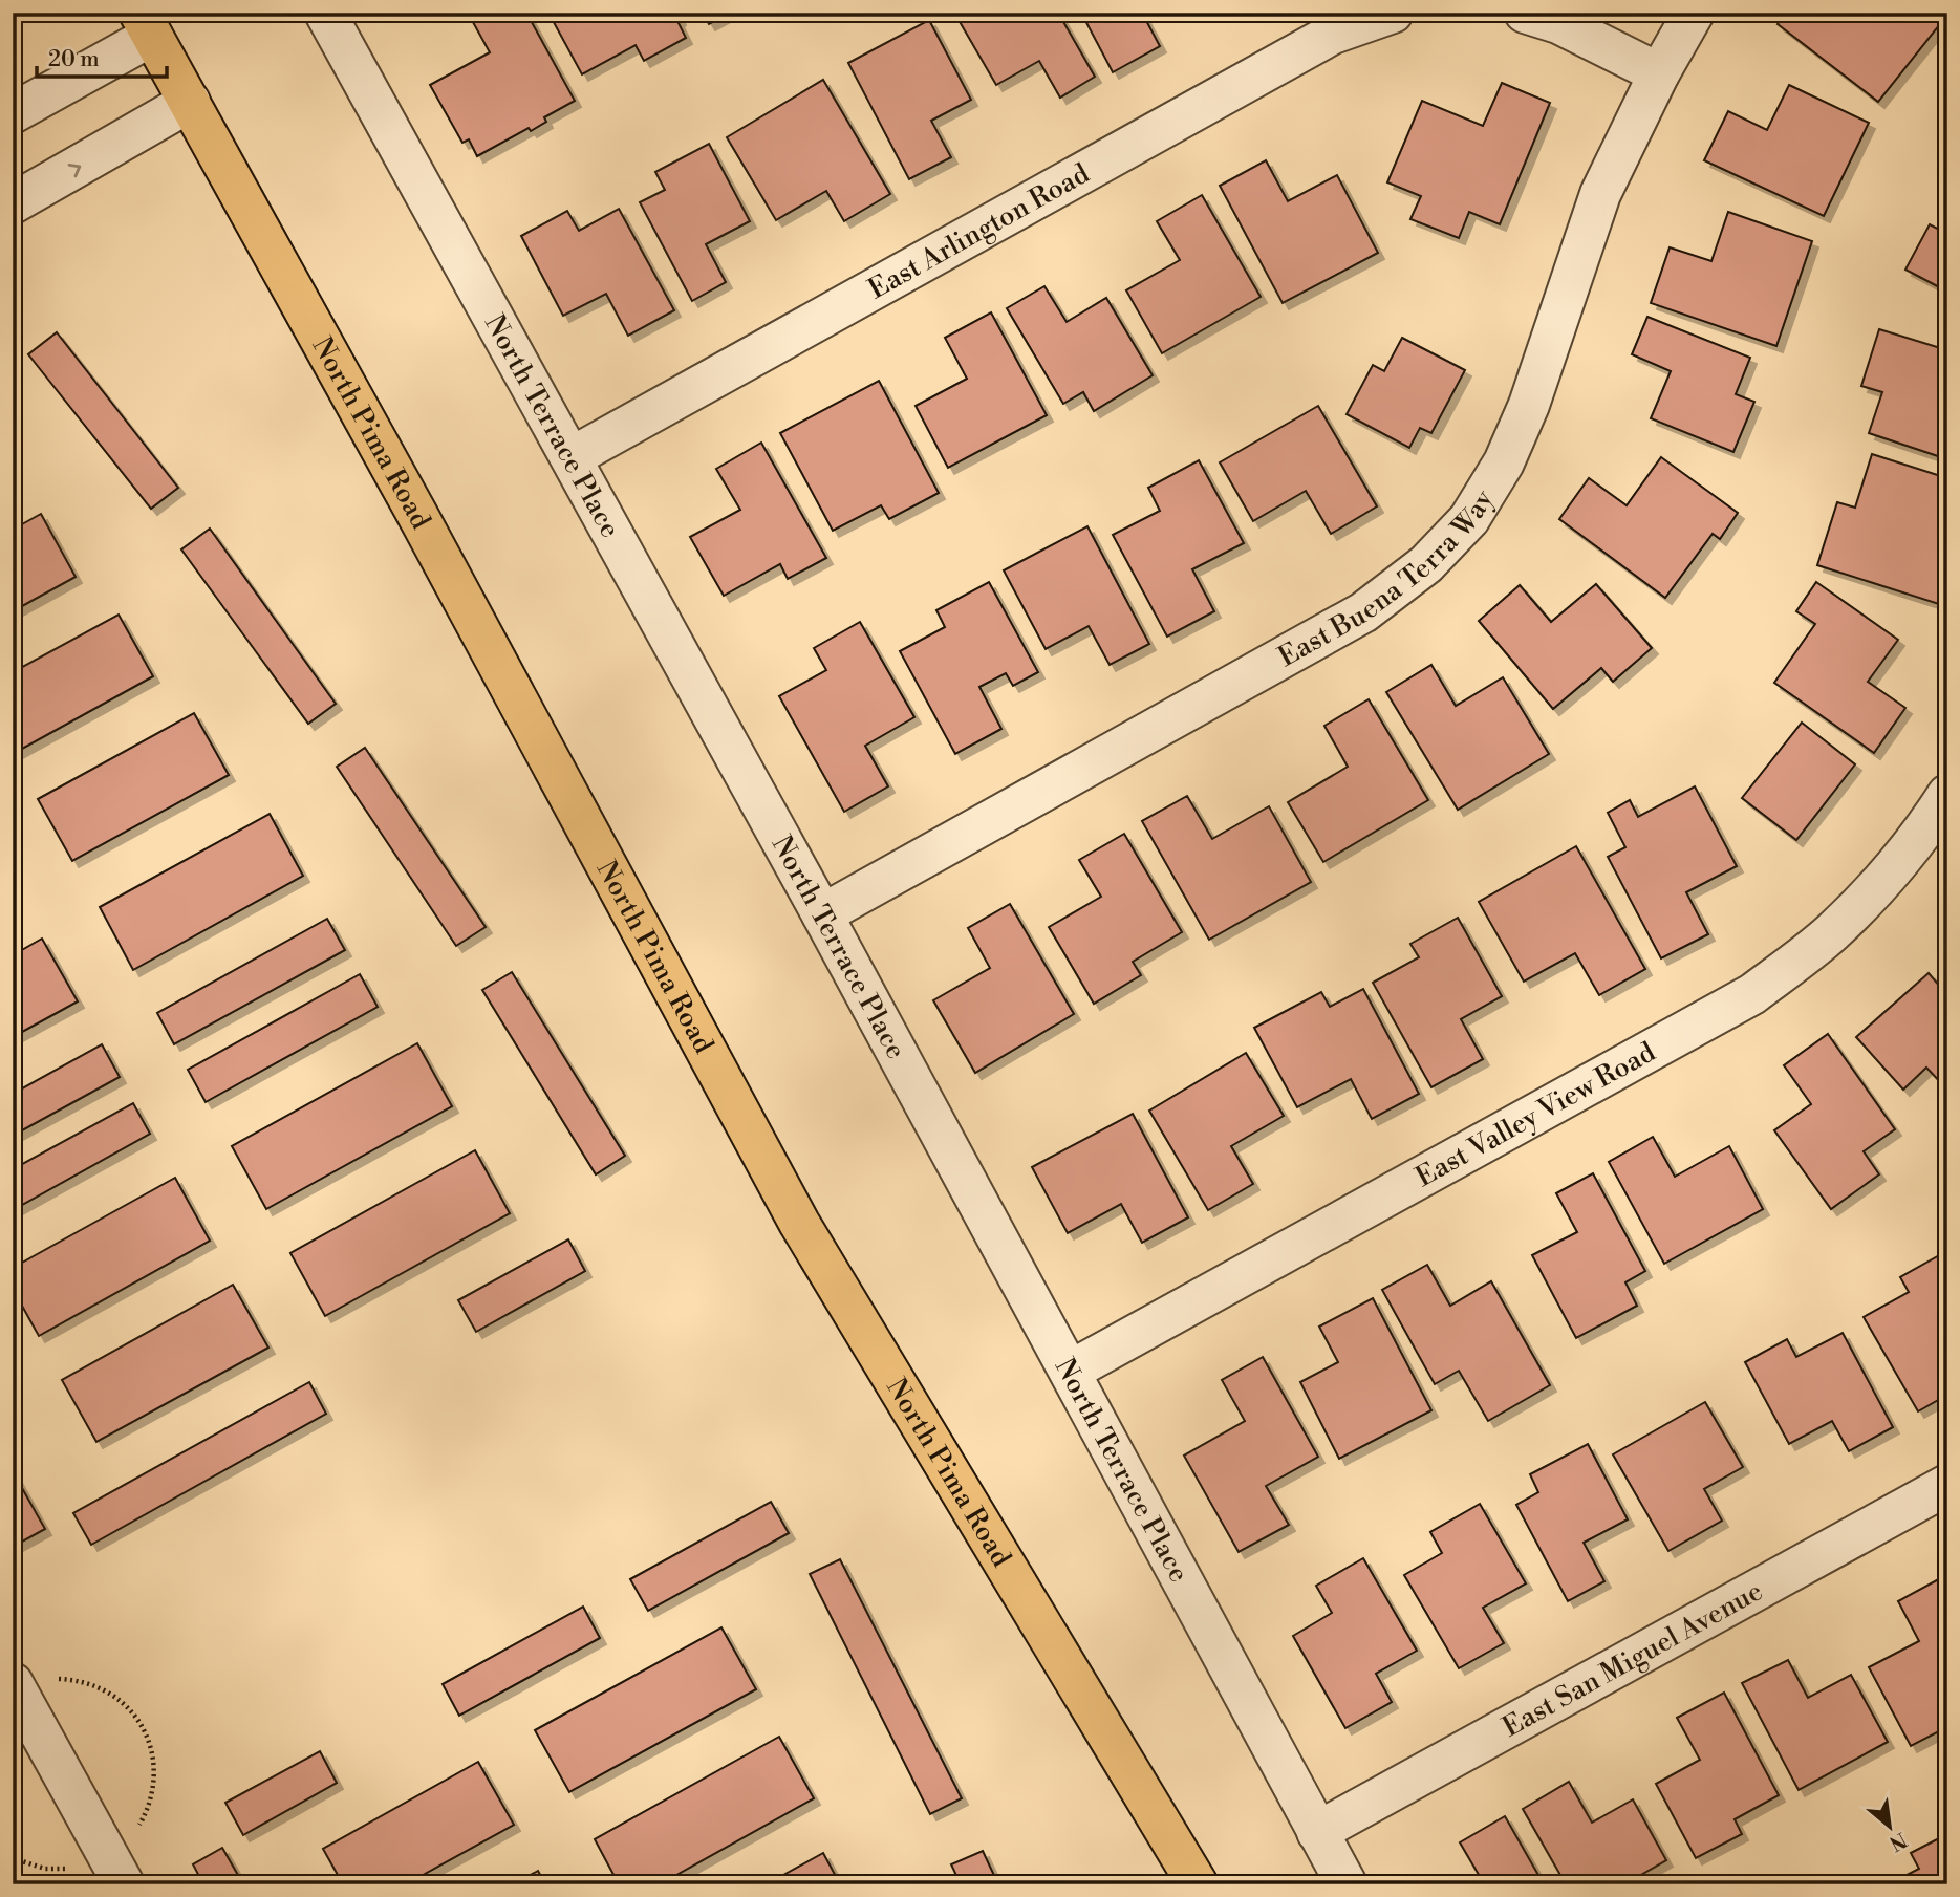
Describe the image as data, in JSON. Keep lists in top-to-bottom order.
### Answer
{
  "streets": {
    "main road": ["North Pima Road"],
    "street": [
      "East Arlington Road",
      "North Terrace Place",
      "East Buena Terra Way",
      "East Valley View Road",
      "East San Miguel Avenue"
    ]
  },
  "crossings": [
    ["East Arlington Road", "North Terrace Place"],
    ["North Terrace Place", "East Buena Terra Way"],
    ["North Terrace Place", "East Valley View Road"],
    ["North Terrace Place", "East San Miguel Avenue"]
  ],
  "scale_bar": "20 m",
  "north": "bottom right"
}
